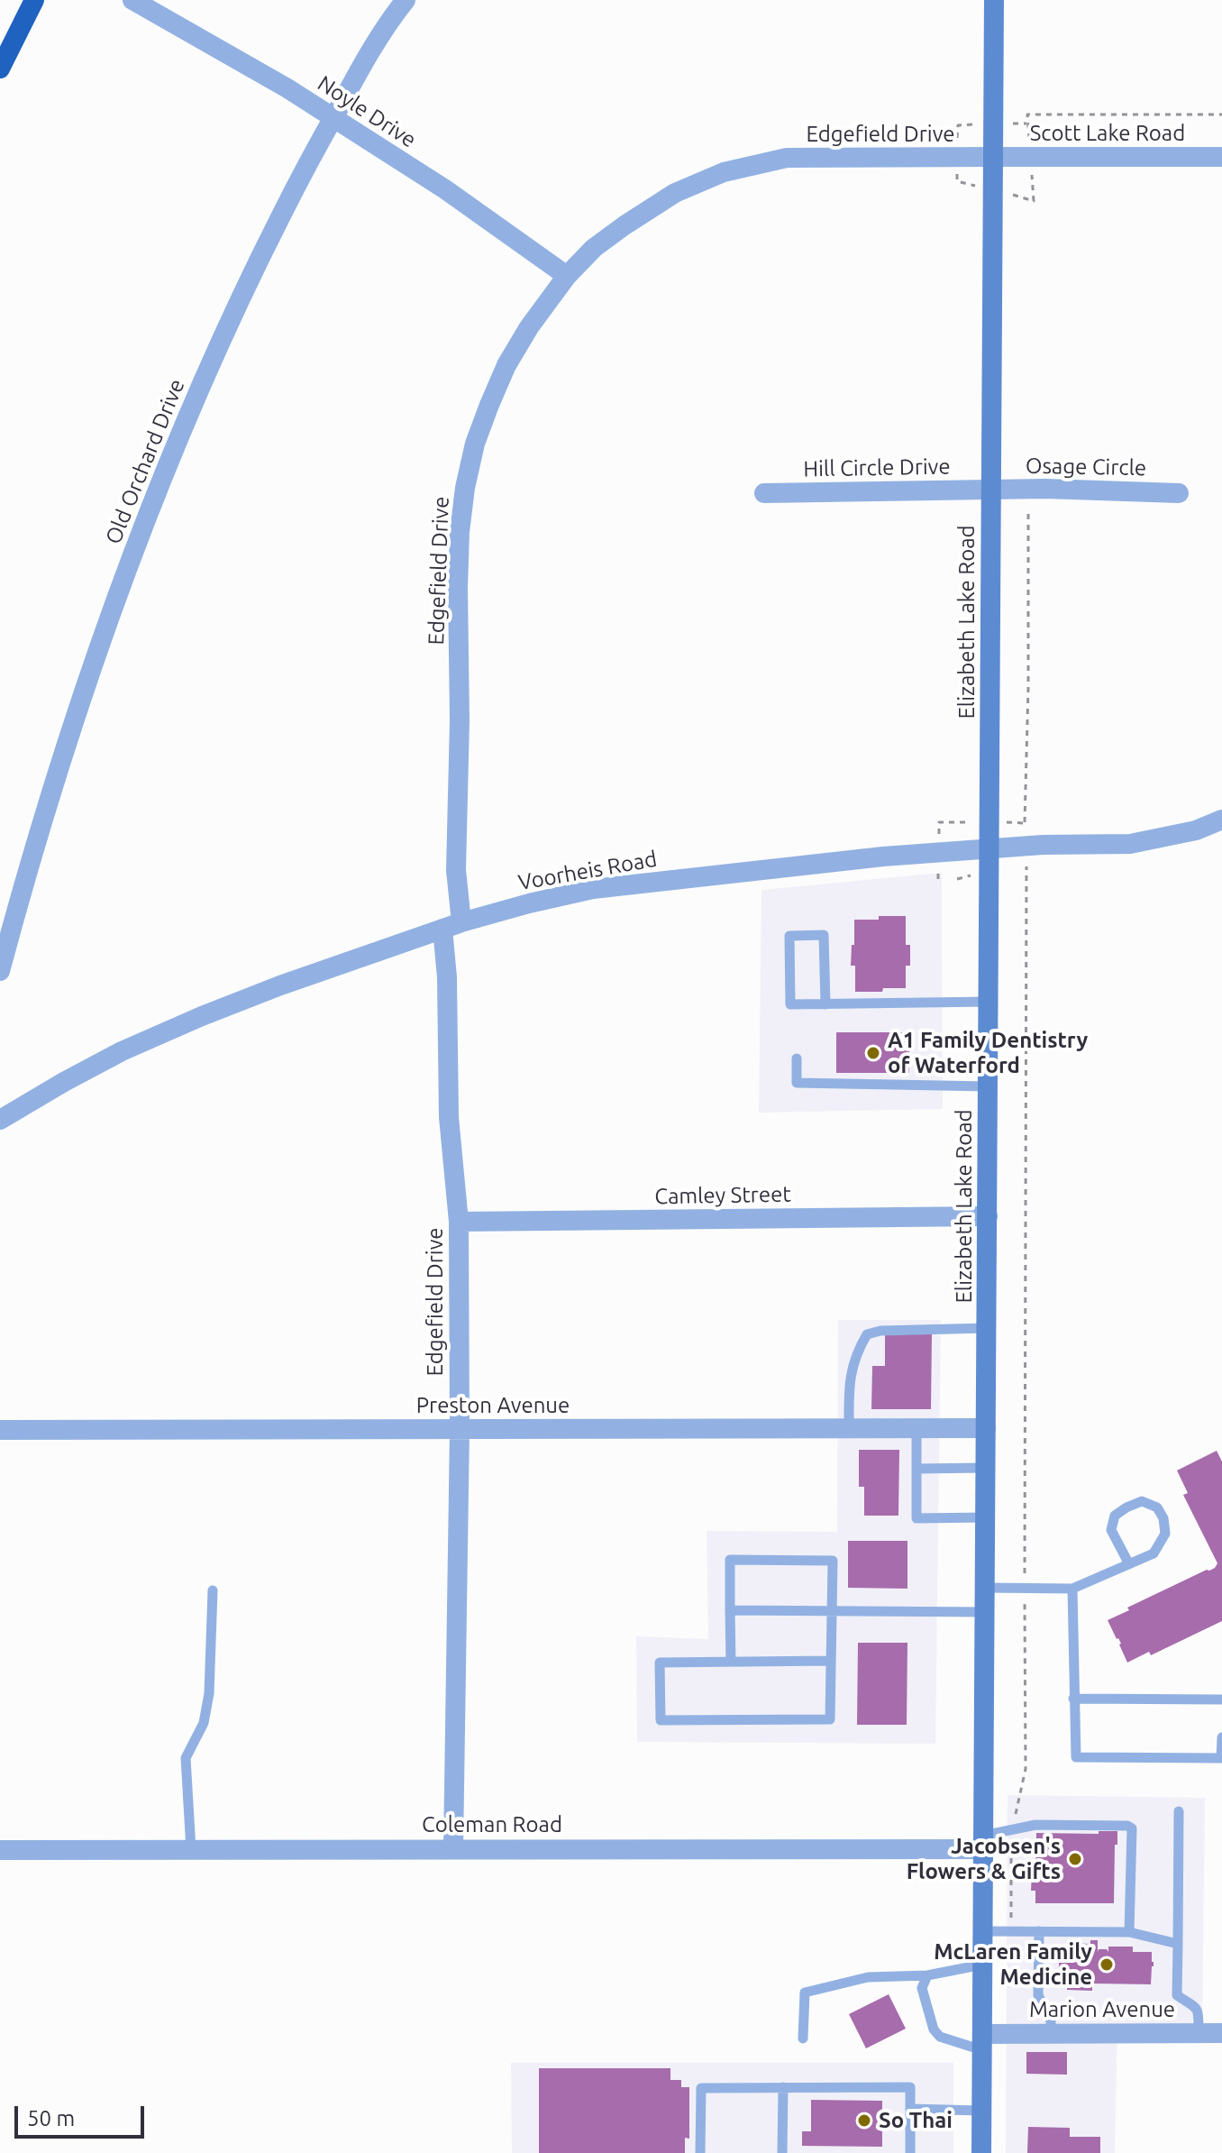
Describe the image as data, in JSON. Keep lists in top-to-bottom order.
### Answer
{
  "streets": {
    "main road": ["Elizabeth Lake Road"],
    "street": [
      "Noyle Drive",
      "Scott Lake Road",
      "Edgefield Drive",
      "Old Orchard Drive",
      "Osage Circle",
      "Hill Circle Drive",
      "Voorheis Road",
      "Camley Street",
      "Preston Avenue",
      "Coleman Road",
      "Marion Avenue"
    ]
  },
  "crossings": [
    ["Noyle Drive", "Edgefield Drive"],
    ["Noyle Drive", "Old Orchard Drive"],
    ["Scott Lake Road", "Edgefield Drive"],
    ["Scott Lake Road", "Elizabeth Lake Road"],
    ["Edgefield Drive", "Elizabeth Lake Road"],
    ["Edgefield Drive", "Voorheis Road"],
    ["Edgefield Drive", "Camley Street"],
    ["Edgefield Drive", "Preston Avenue"],
    ["Edgefield Drive", "Coleman Road"],
    ["Osage Circle", "Hill Circle Drive"],
    ["Osage Circle", "Elizabeth Lake Road"],
    ["Hill Circle Drive", "Elizabeth Lake Road"],
    ["Elizabeth Lake Road", "Voorheis Road"],
    ["Elizabeth Lake Road", "Camley Street"],
    ["Elizabeth Lake Road", "Preston Avenue"],
    ["Elizabeth Lake Road", "Coleman Road"],
    ["Elizabeth Lake Road", "Marion Avenue"]
  ],
  "places": [
    "A1 Family Dentistry of Waterford",
    "Jacobsen's Flowers & Gifts",
    "McLaren Family Medicine",
    "So Thai"
  ],
  "scale_bar": "50 m"
}
